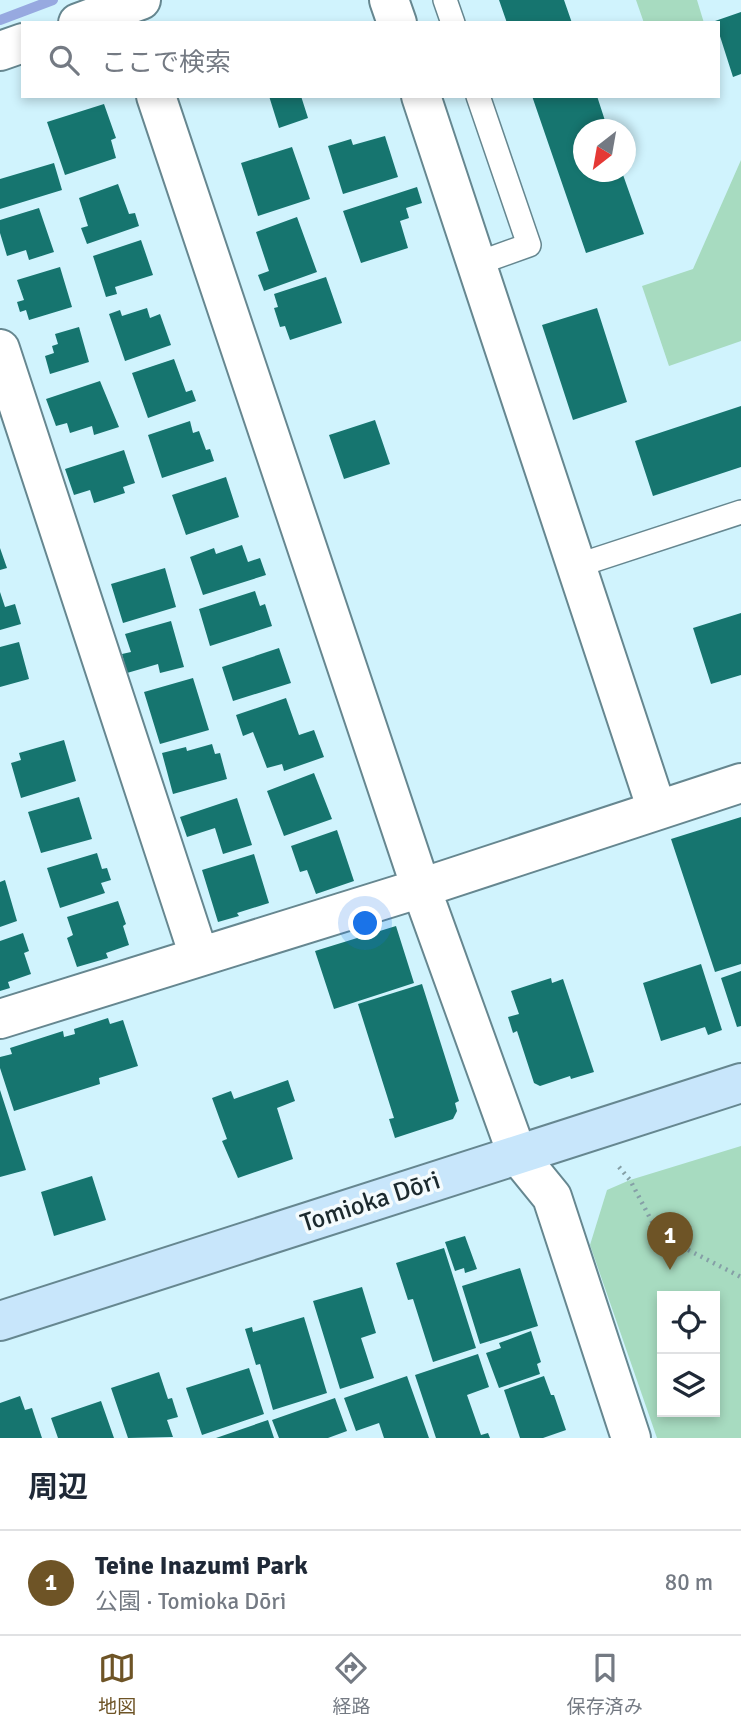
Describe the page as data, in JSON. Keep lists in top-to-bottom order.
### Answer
{
  "streets": {
    "street": ["Tomioka Dōri"]
  },
  "north": "bottom left",
  "page": {
    "search": "ここで検索",
    "pins": "1",
    "heading": "周辺",
    "list": [
      {
        "mark": "1",
        "name": "Teine Inazumi Park",
        "note": "公園 · Tomioka Dōri",
        "value": "80 m"
      }
    ],
    "nav": ["地図", "経路", "保存済み"]
  }
}
